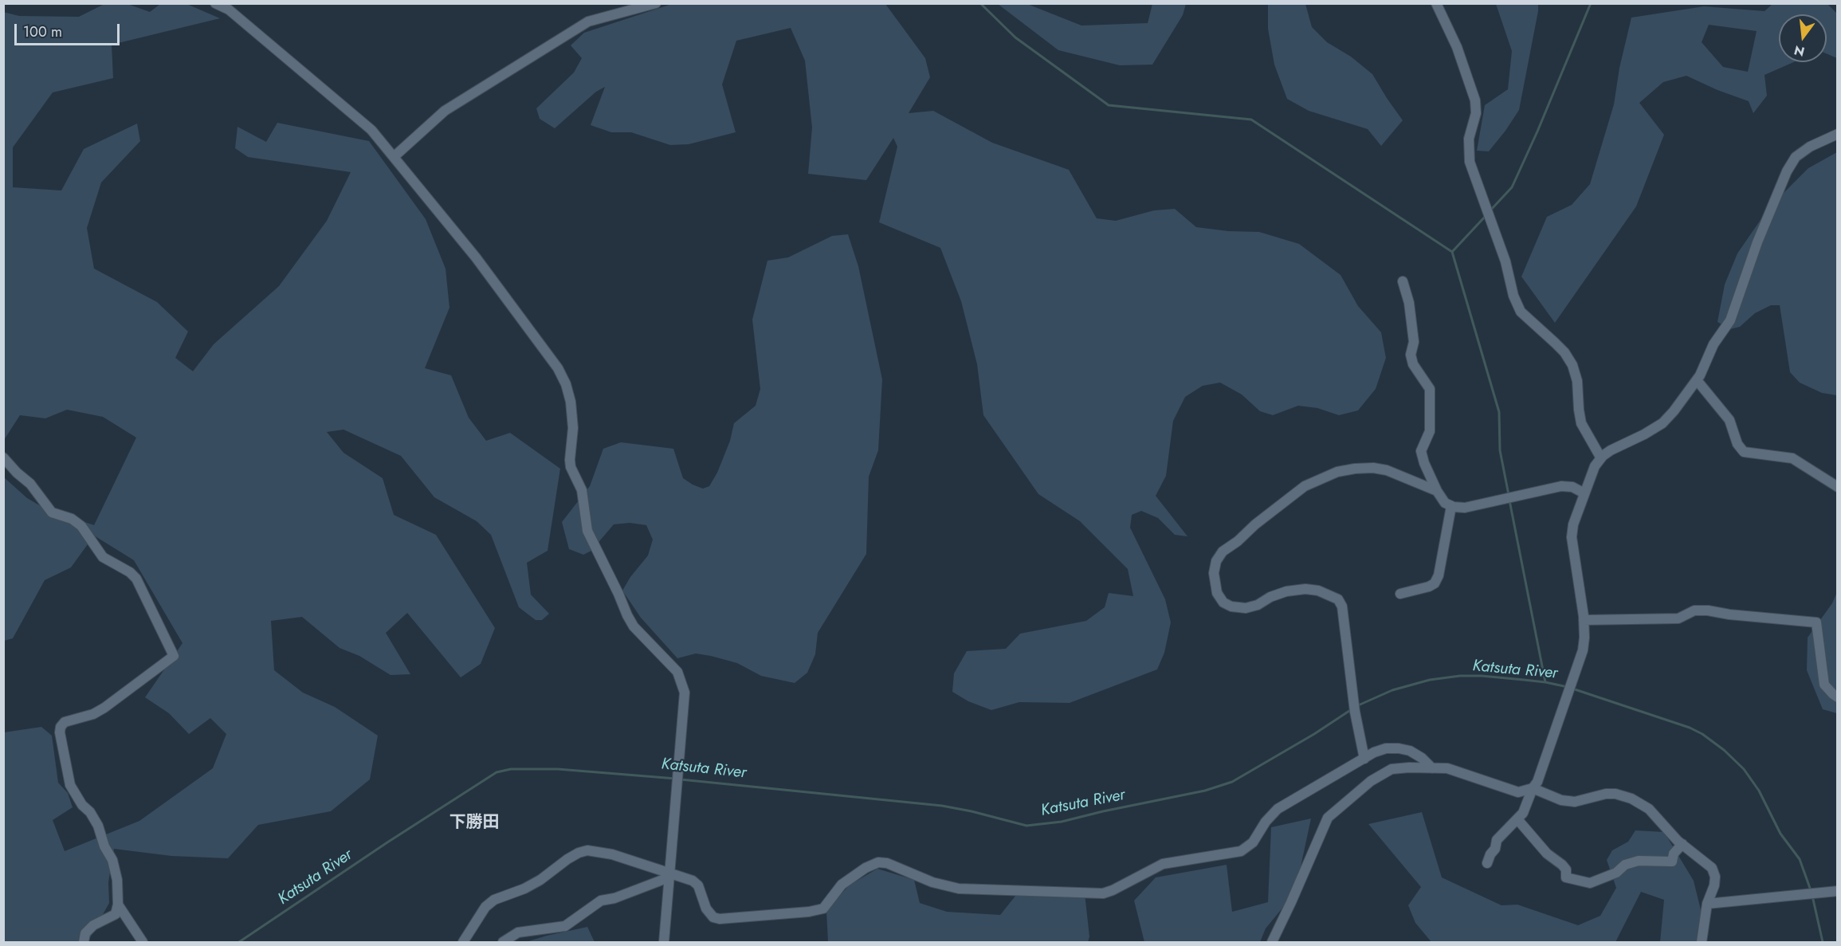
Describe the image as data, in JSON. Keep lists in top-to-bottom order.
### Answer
{
  "districts": ["下勝田"],
  "water": ["Katsuta River"],
  "scale_bar": "100 m",
  "north": "bottom"
}
